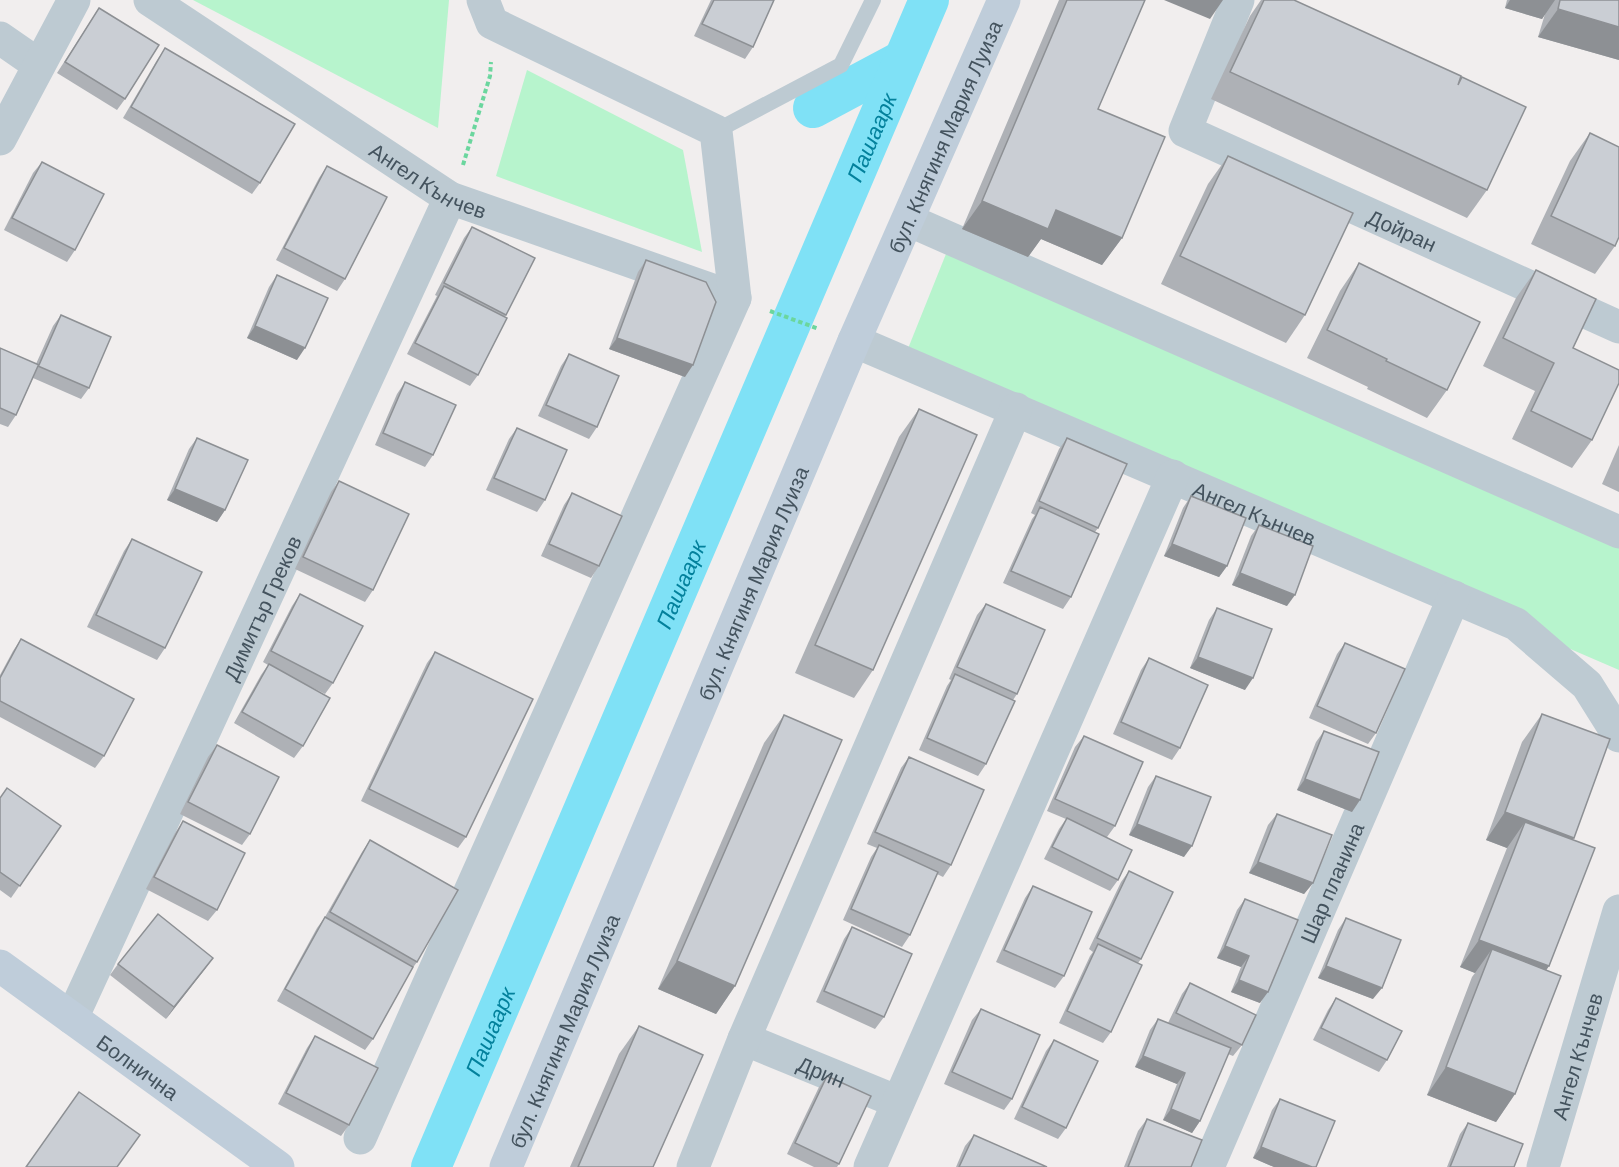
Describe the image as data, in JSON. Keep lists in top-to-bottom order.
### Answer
{
  "streets": {
    "street": [
      "бул. Княгиня Мария Луиза",
      "Ангел Кънчев",
      "Дойран",
      "Димитър Греков",
      "Шар планина",
      "Болнична",
      "Дрин"
    ]
  },
  "crossings": [
    ["бул. Княгиня Мария Луиза", "Ангел Кънчев"],
    ["Ангел Кънчев", "Димитър Греков"],
    ["Ангел Кънчев", "Шар планина"],
    ["Димитър Греков", "Болнична"]
  ],
  "water": ["Пашаарк"]
}
